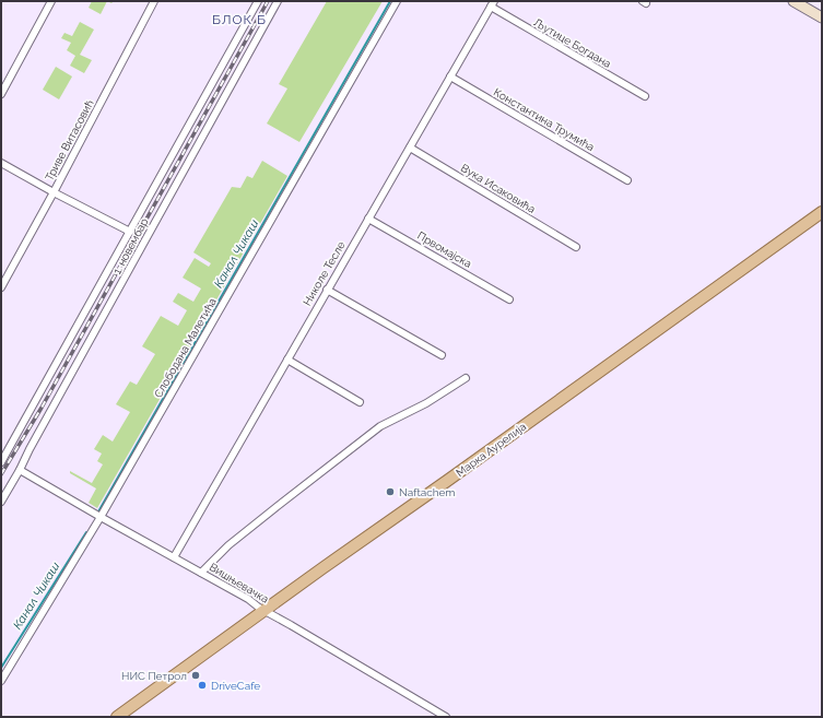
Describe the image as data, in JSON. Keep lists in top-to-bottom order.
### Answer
{
  "streets": {
    "main road": ["Марка Аурелија"],
    "street": [
      "Љутице Богдана",
      "Константина Трумића",
      "Триве Витасовић",
      "Вука Исаковића",
      "1. новембар",
      "Првомајска",
      "Николе Тесле",
      "Слободана Малетића",
      "Вишњевачка"
    ]
  },
  "crossings": [
    ["Љутице Богдана", "Николе Тесле"],
    ["Константина Трумића", "Николе Тесле"],
    ["Вука Исаковића", "Николе Тесле"],
    ["1. новембар", "Вишњевачка"],
    ["Првомајска", "Николе Тесле"],
    ["Николе Тесле", "Вишњевачка"],
    ["Слободана Малетића", "Вишњевачка"],
    ["Марка Аурелија", "Вишњевачка"]
  ],
  "districts": ["БЛОК Б"],
  "water": ["Канал Чикаш"],
  "places": ["Naftachem", "НИС Петрол", "DriveCafe"]
}
